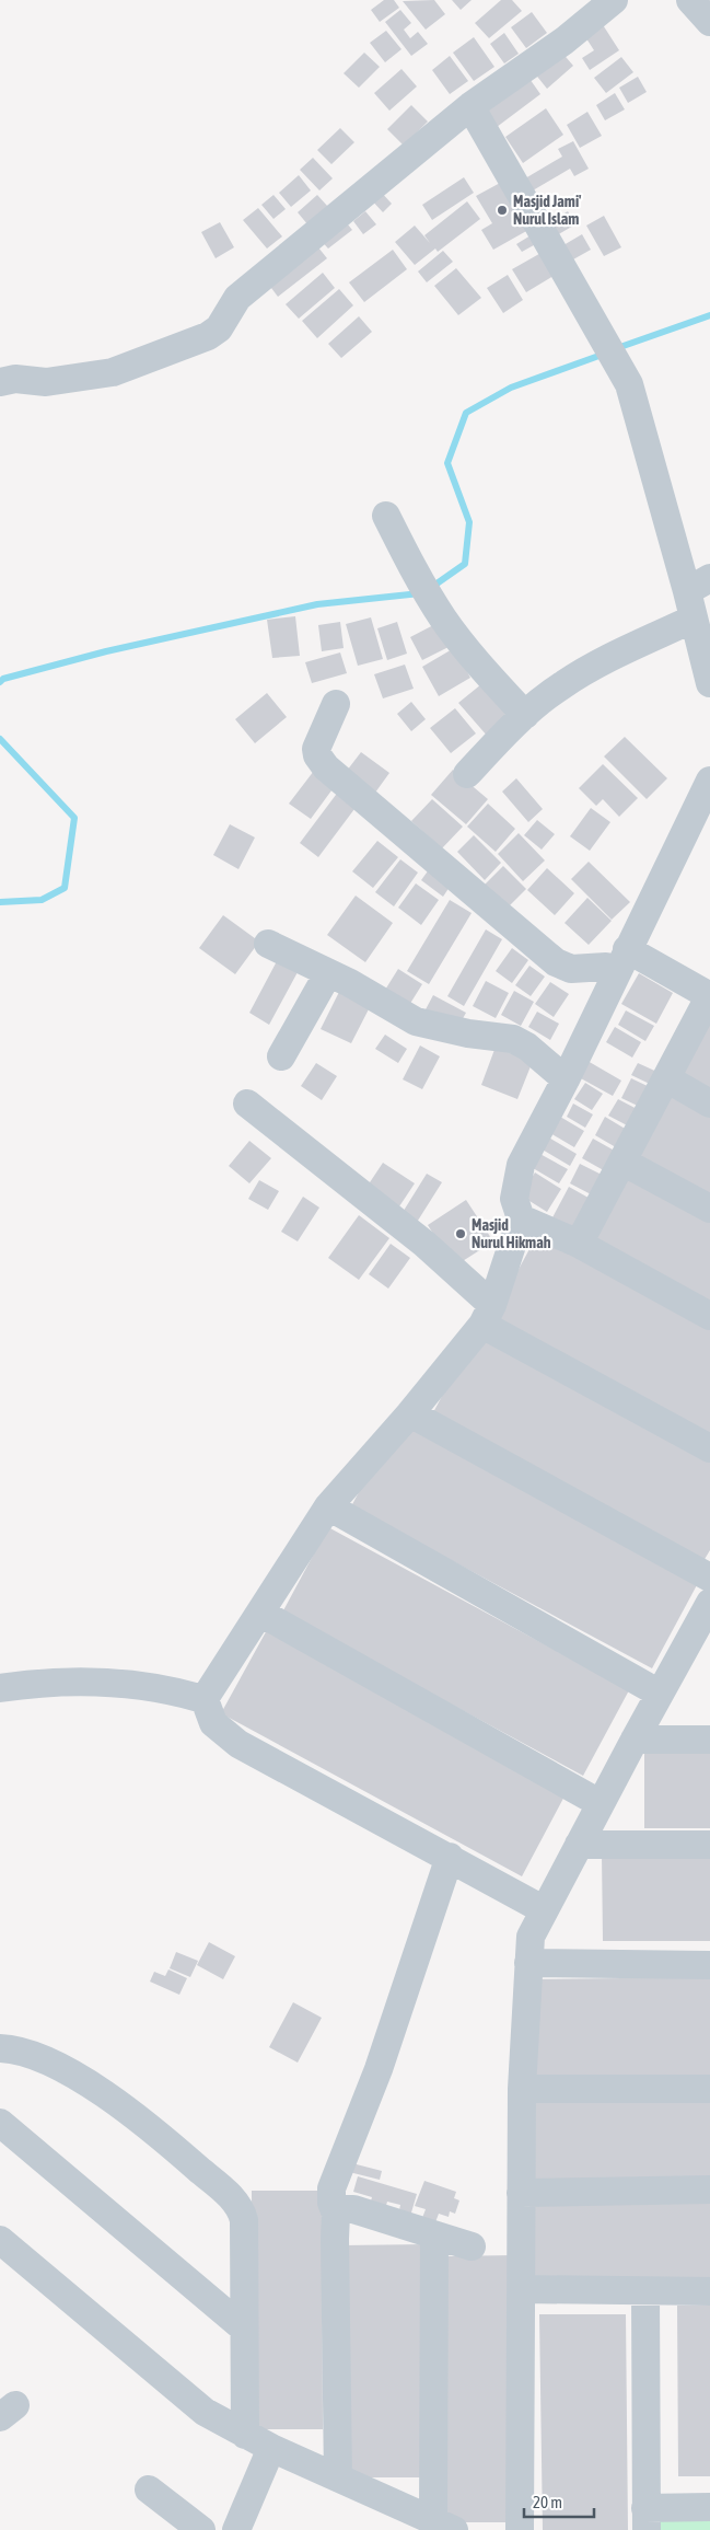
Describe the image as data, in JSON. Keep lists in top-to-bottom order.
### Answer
{
  "places": ["Masjid Jami' Nurul Islam", "Masjid Nurul Hikmah"],
  "scale_bar": "20 m"
}
